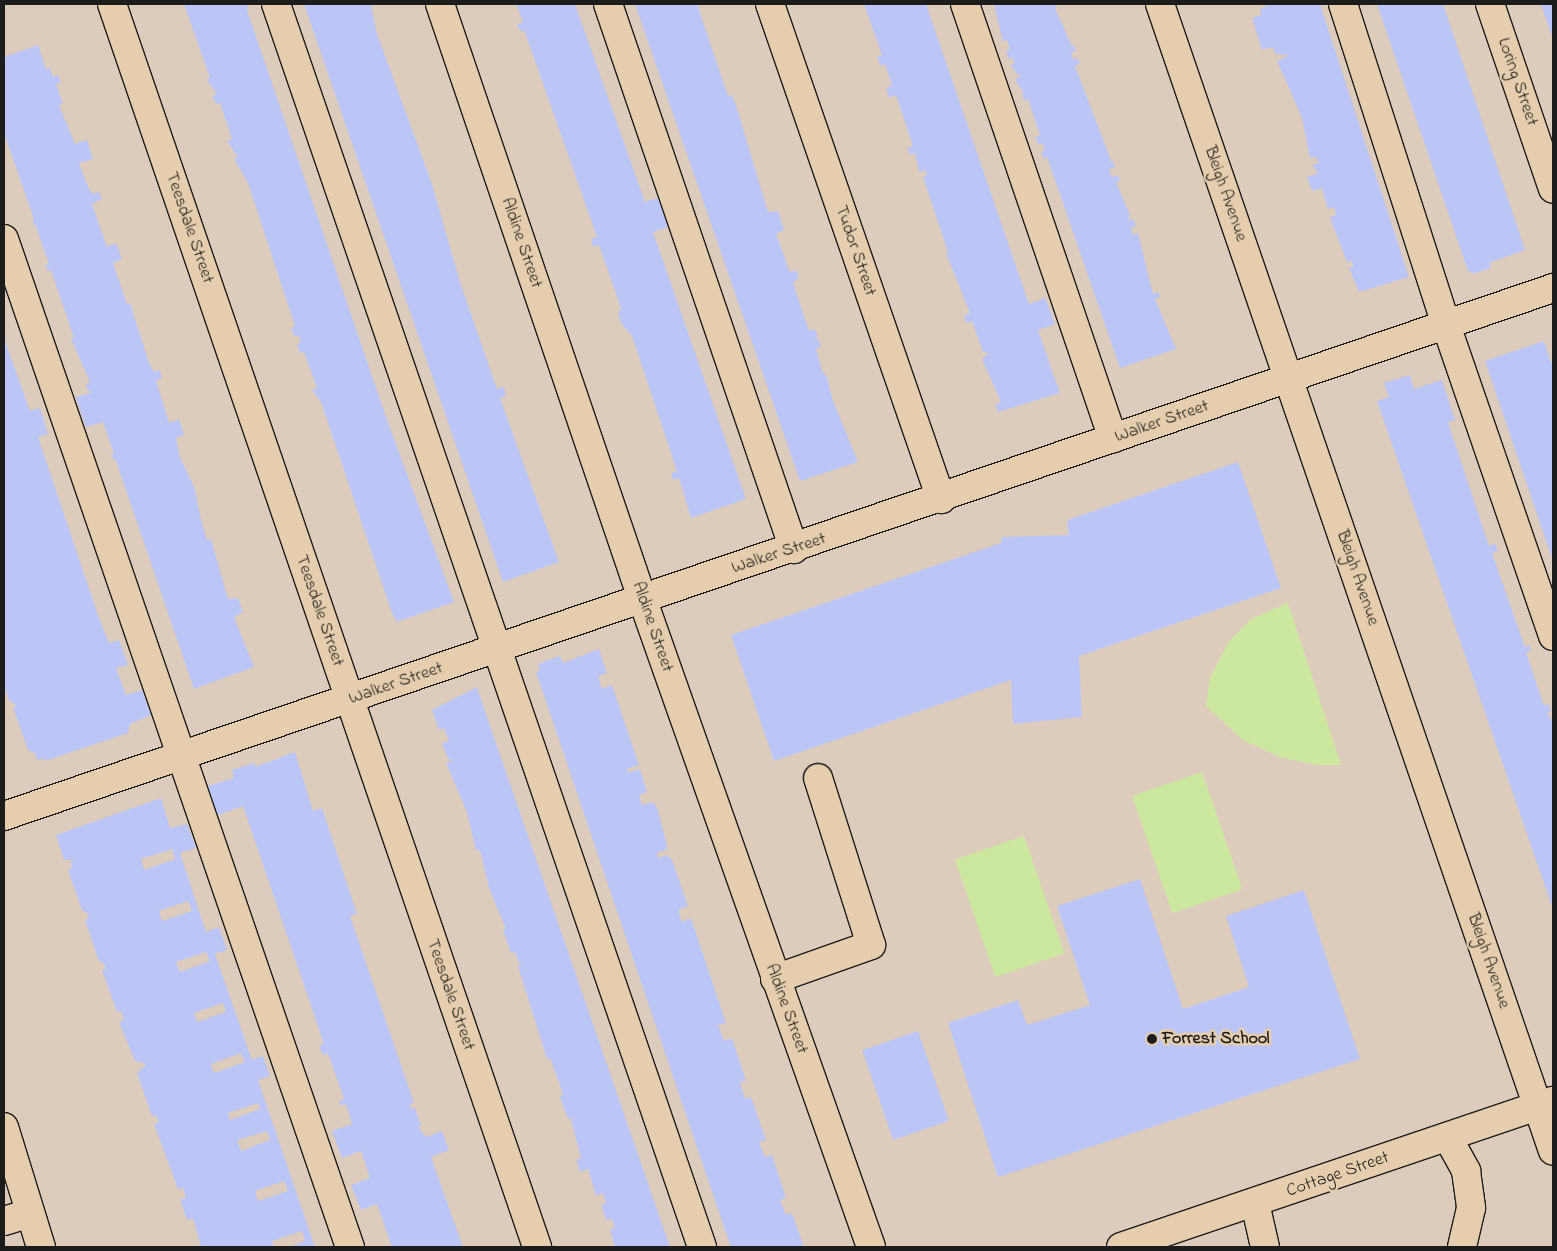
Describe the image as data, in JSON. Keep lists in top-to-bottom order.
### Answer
{
  "streets": {
    "street": [
      "Loring Street",
      "Bleigh Avenue",
      "Teesdale Street",
      "Aldine Street",
      "Tudor Street",
      "Walker Street",
      "Cottage Street"
    ]
  },
  "crossings": [
    ["Bleigh Avenue", "Walker Street"],
    ["Bleigh Avenue", "Cottage Street"],
    ["Teesdale Street", "Walker Street"],
    ["Aldine Street", "Walker Street"],
    ["Tudor Street", "Walker Street"]
  ],
  "places": ["Forrest School"]
}
